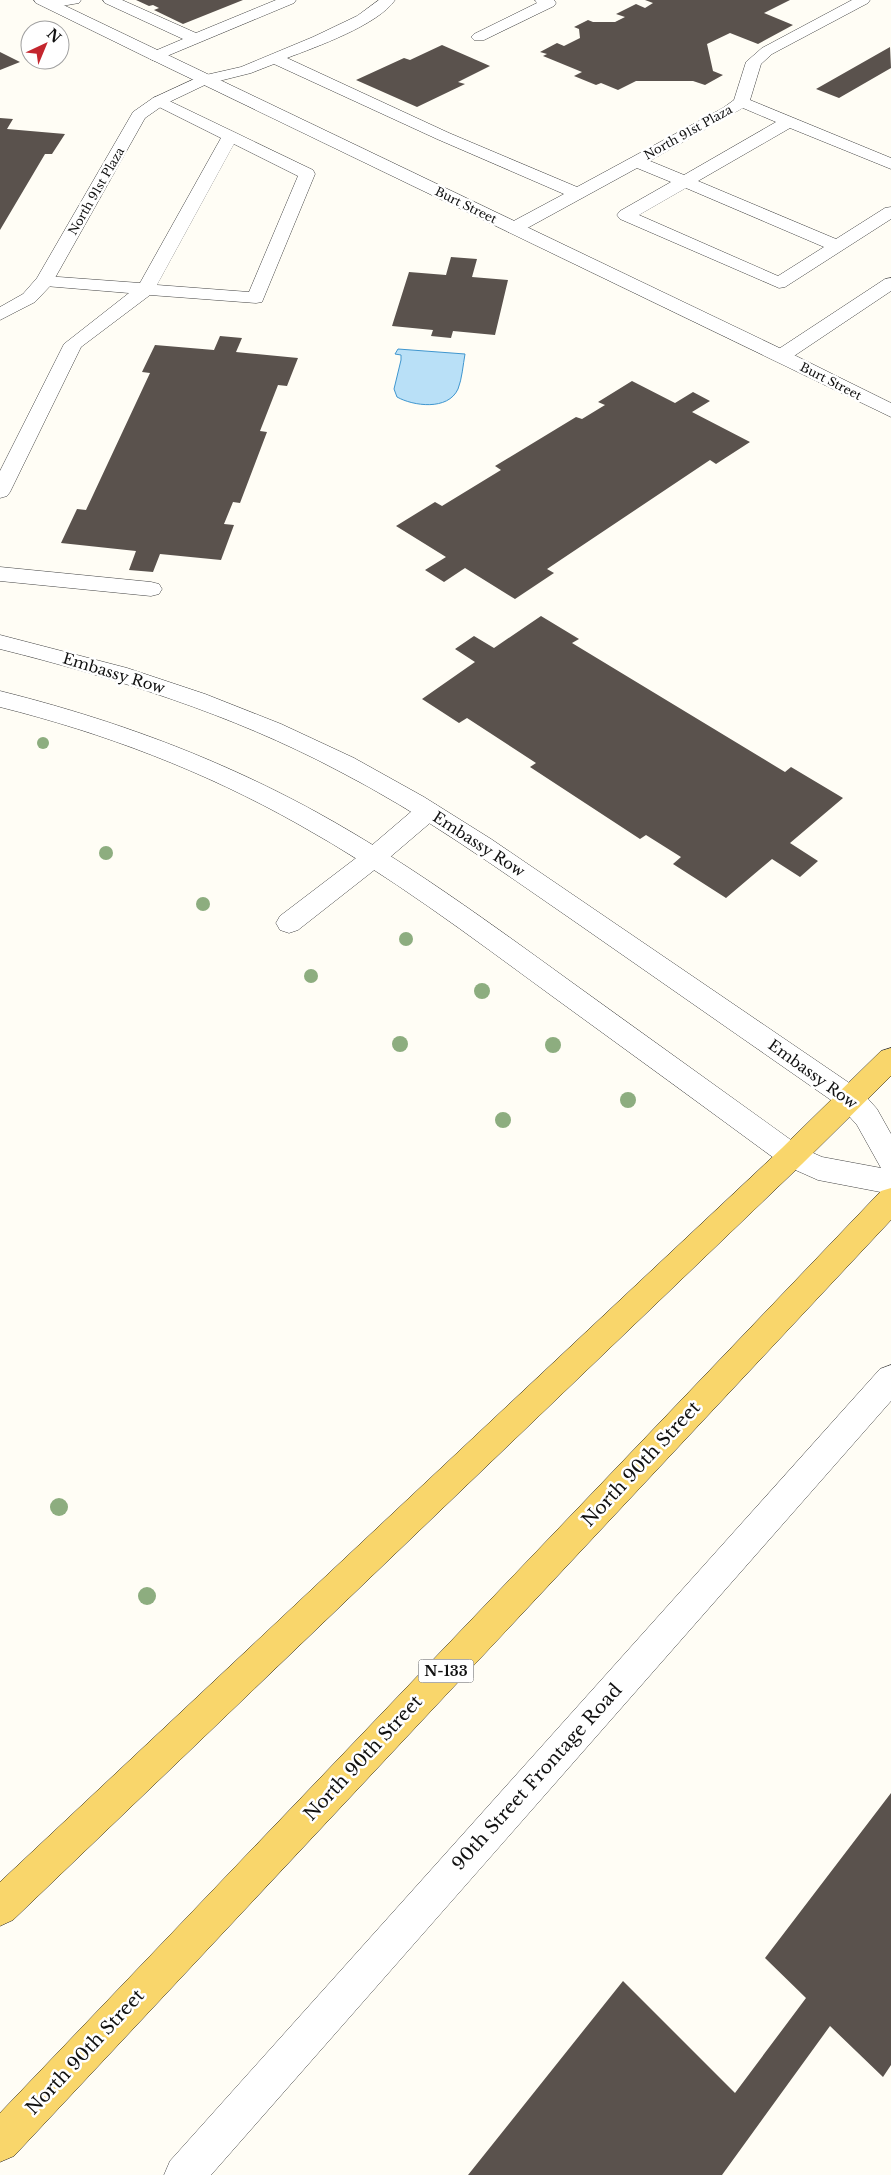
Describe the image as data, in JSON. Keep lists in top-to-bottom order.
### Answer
{
  "streets": {
    "main road": ["North 90th Street", "N-133"],
    "street": [
      "North 91st Plaza",
      "Burt Street",
      "Embassy Row",
      "90th Street Frontage Road"
    ]
  },
  "crossings": [
    ["North 91st Plaza", "Burt Street"]
  ],
  "north": "top right"
}
